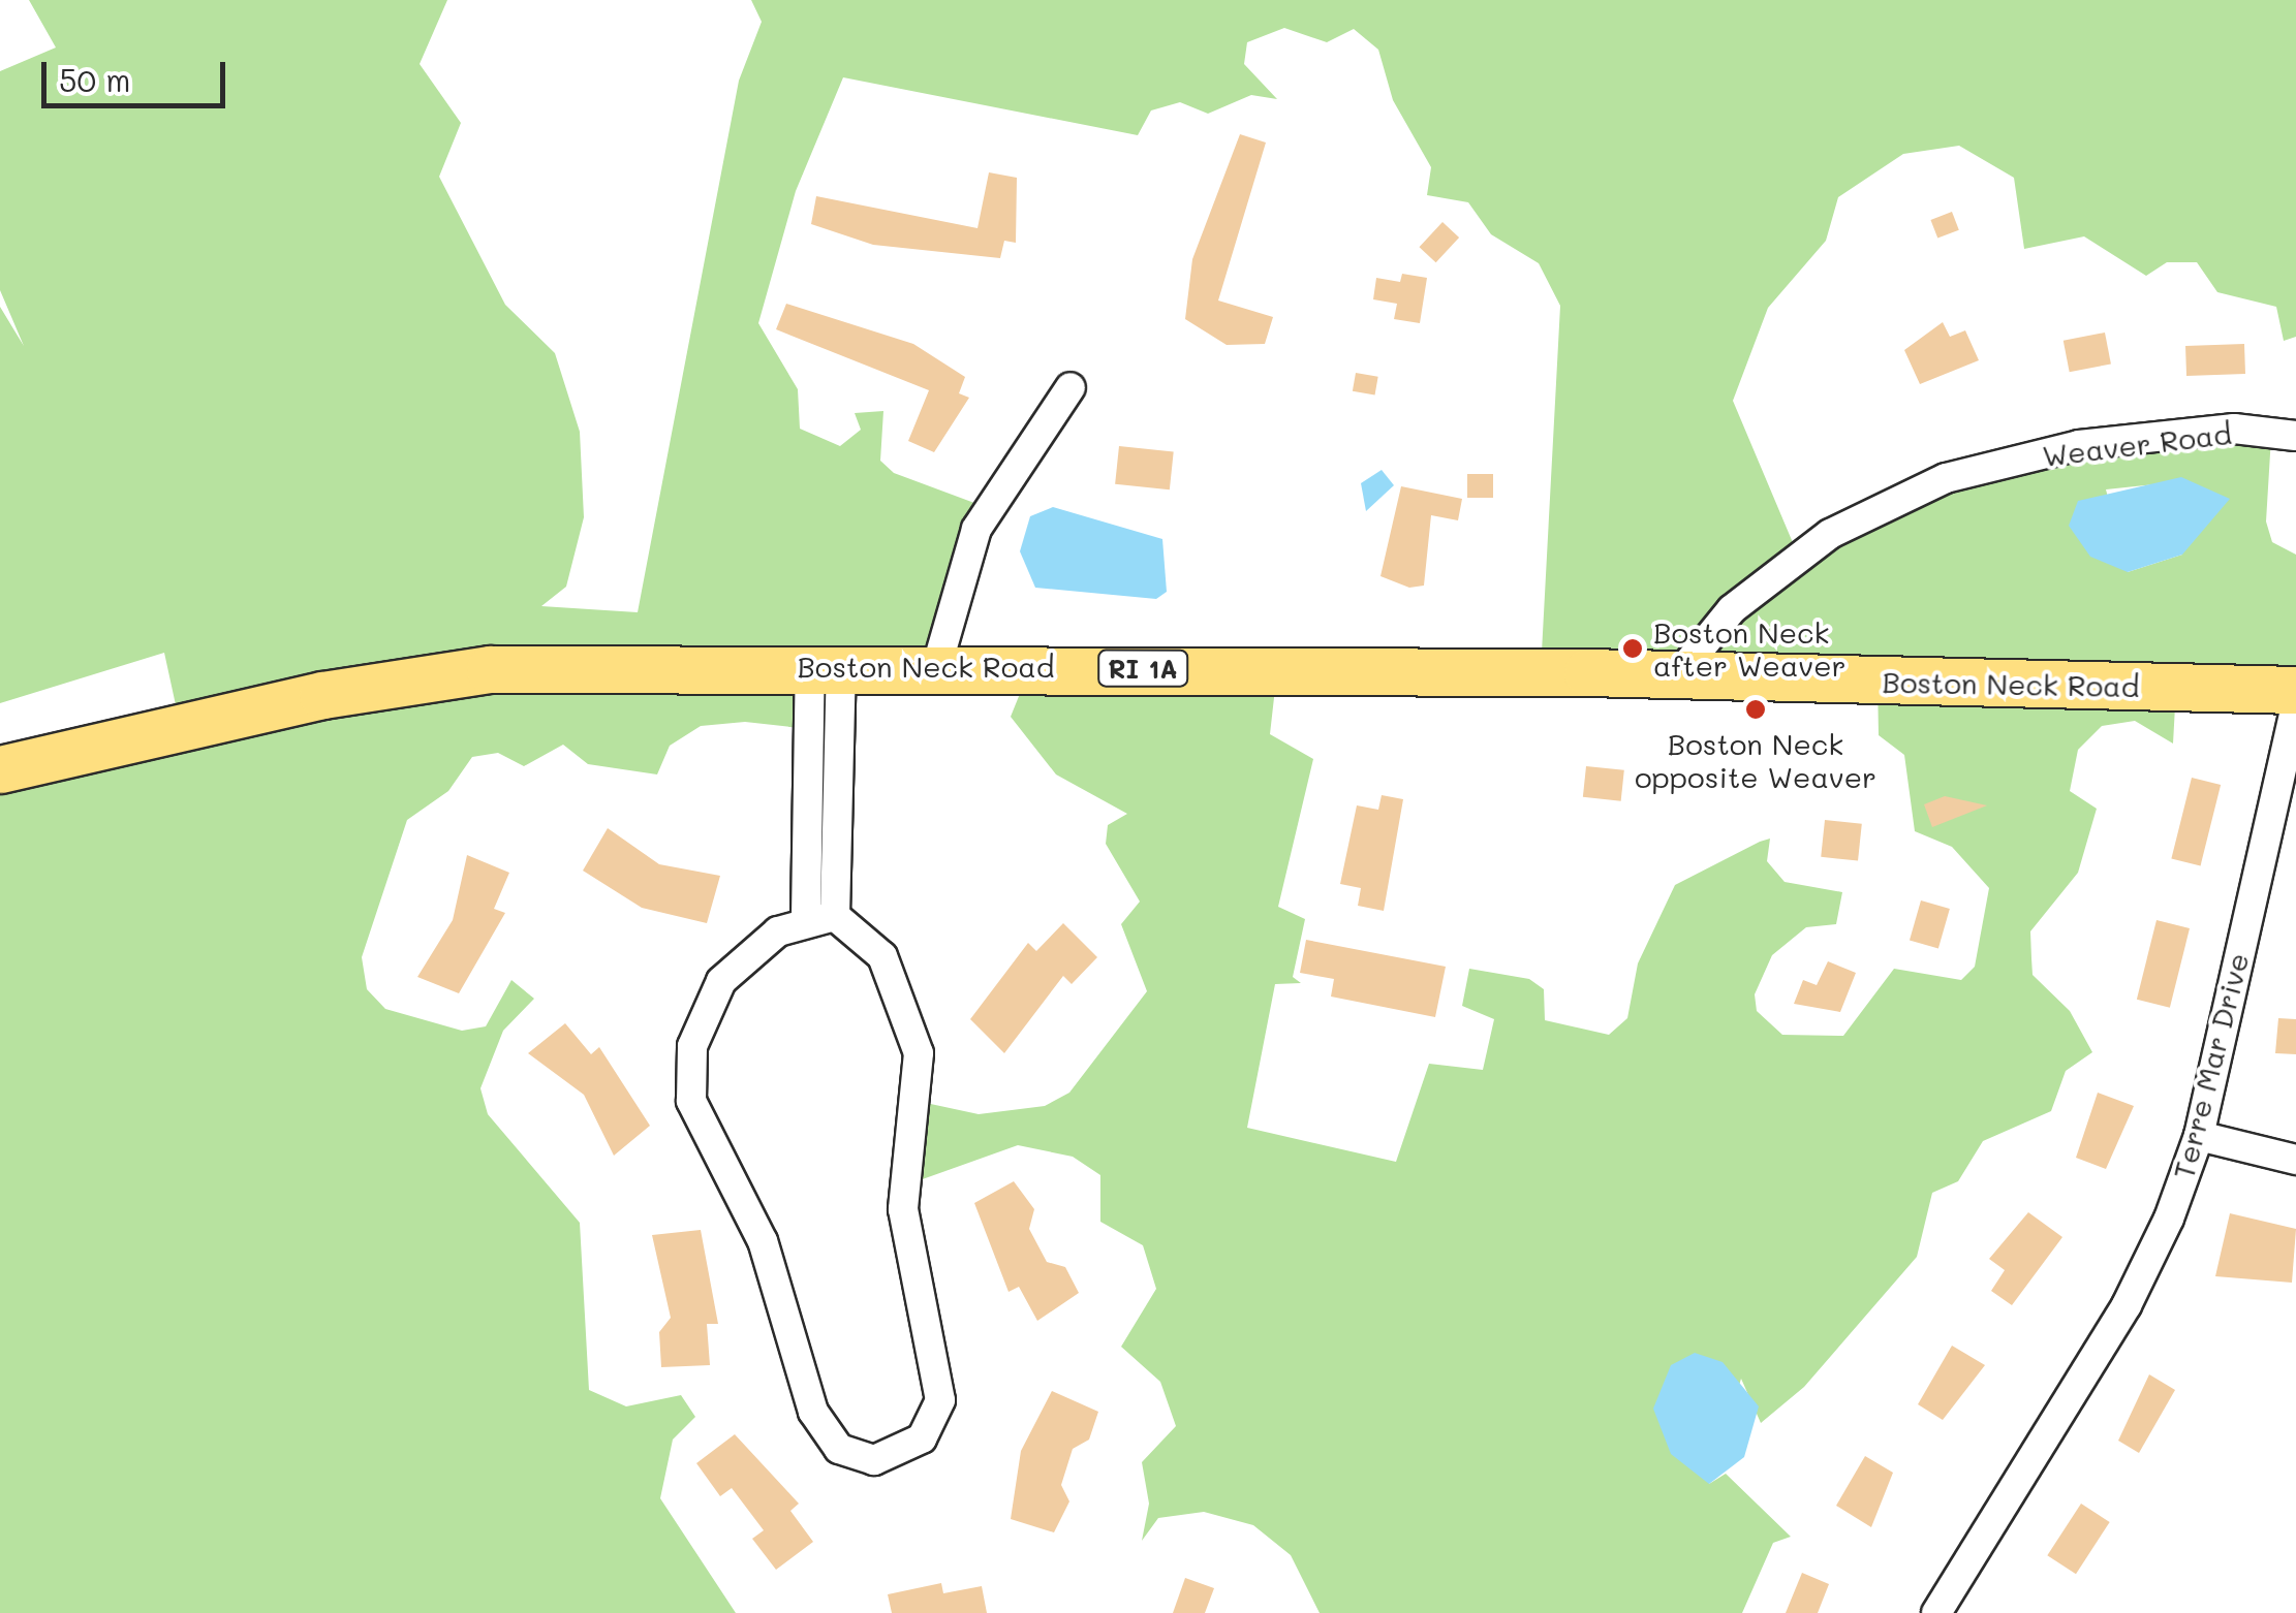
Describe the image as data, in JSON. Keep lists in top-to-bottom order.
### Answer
{
  "streets": {
    "main road": ["Boston Neck Road", "RI 1A"],
    "street": ["Weaver Road", "Terre Mar Drive"]
  },
  "crossings": [
    ["Weaver Road", "Boston Neck Road"]
  ],
  "places": ["Boston Neck after Weaver", "Boston Neck opposite Weaver"],
  "scale_bar": "50 m"
}
